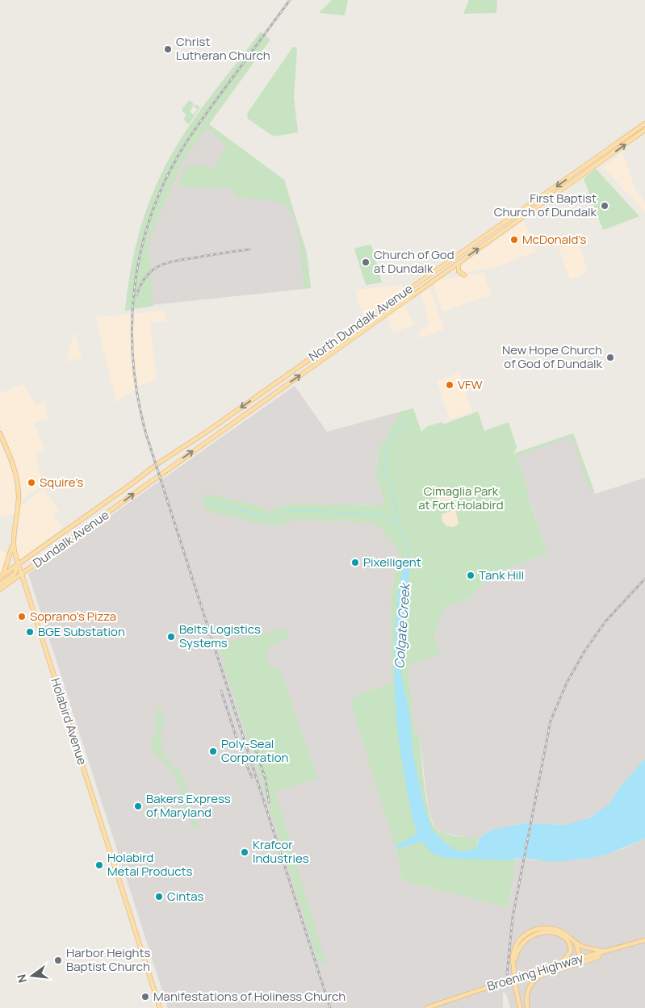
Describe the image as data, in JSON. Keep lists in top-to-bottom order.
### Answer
{
  "streets": {
    "main road": [
      "North Dundalk Avenue",
      "Dundalk Avenue",
      "Holabird Avenue",
      "Broening Highway"
    ]
  },
  "crossings": [
    ["North Dundalk Avenue", "Dundalk Avenue"],
    ["Dundalk Avenue", "Holabird Avenue"]
  ],
  "water": ["Colgate Creek"],
  "parks": ["Cimaglia Park at Fort Holabird"],
  "places": [
    "Christ Lutheran Church",
    "First Baptist Church of Dundalk",
    "McDonald's",
    "Church of God at Dundalk",
    "New Hope Church of God of Dundalk",
    "VFW",
    "Squire's",
    "Pixelligent",
    "Tank Hill",
    "Soprano's Pizza",
    "BGE Substation",
    "Belts Logistics Systems",
    "Poly-Seal Corporation",
    "Bakers Express of Maryland",
    "Krafcor Industries",
    "Holabird Metal Products",
    "Cintas",
    "Harbor Heights Baptist Church",
    "Manifestations of Holiness Church"
  ],
  "north": "left"
}
